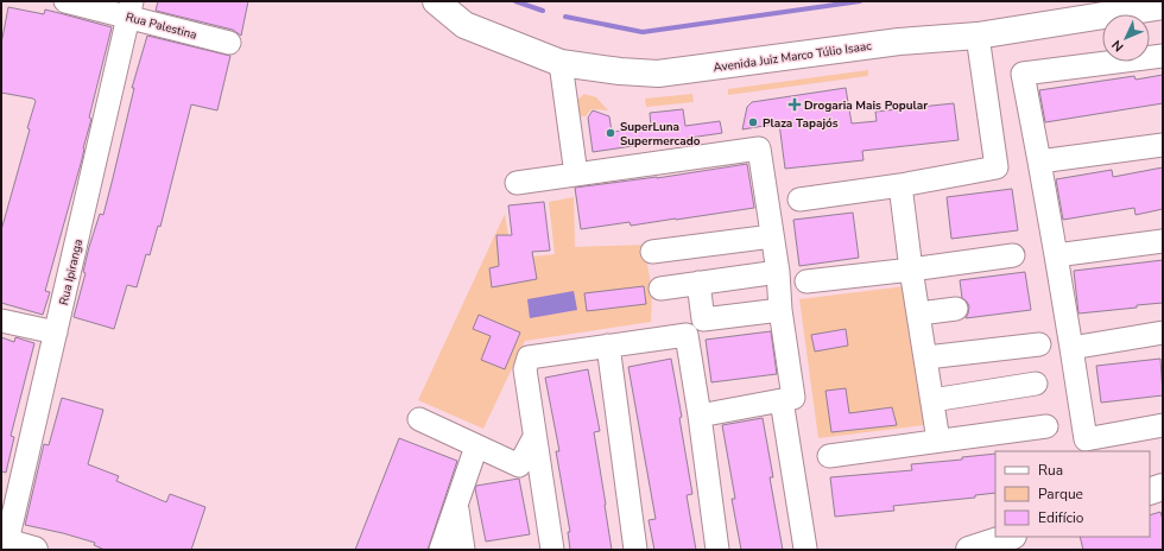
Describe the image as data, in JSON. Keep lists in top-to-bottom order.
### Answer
{
  "streets": {
    "main road": ["Avenida Juiz Marco Túlio Isaac"],
    "street": ["Rua Palestina", "Rua Ipiranga"]
  },
  "crossings": [
    ["Rua Palestina", "Rua Ipiranga"]
  ],
  "places": {
    "health": ["Drogaria Mais Popular"],
    "other": ["Plaza Tapajós", "SuperLuna Supermercado"]
  },
  "legend": ["Rua", "Parque", "Edifício"],
  "north": "bottom left"
}
